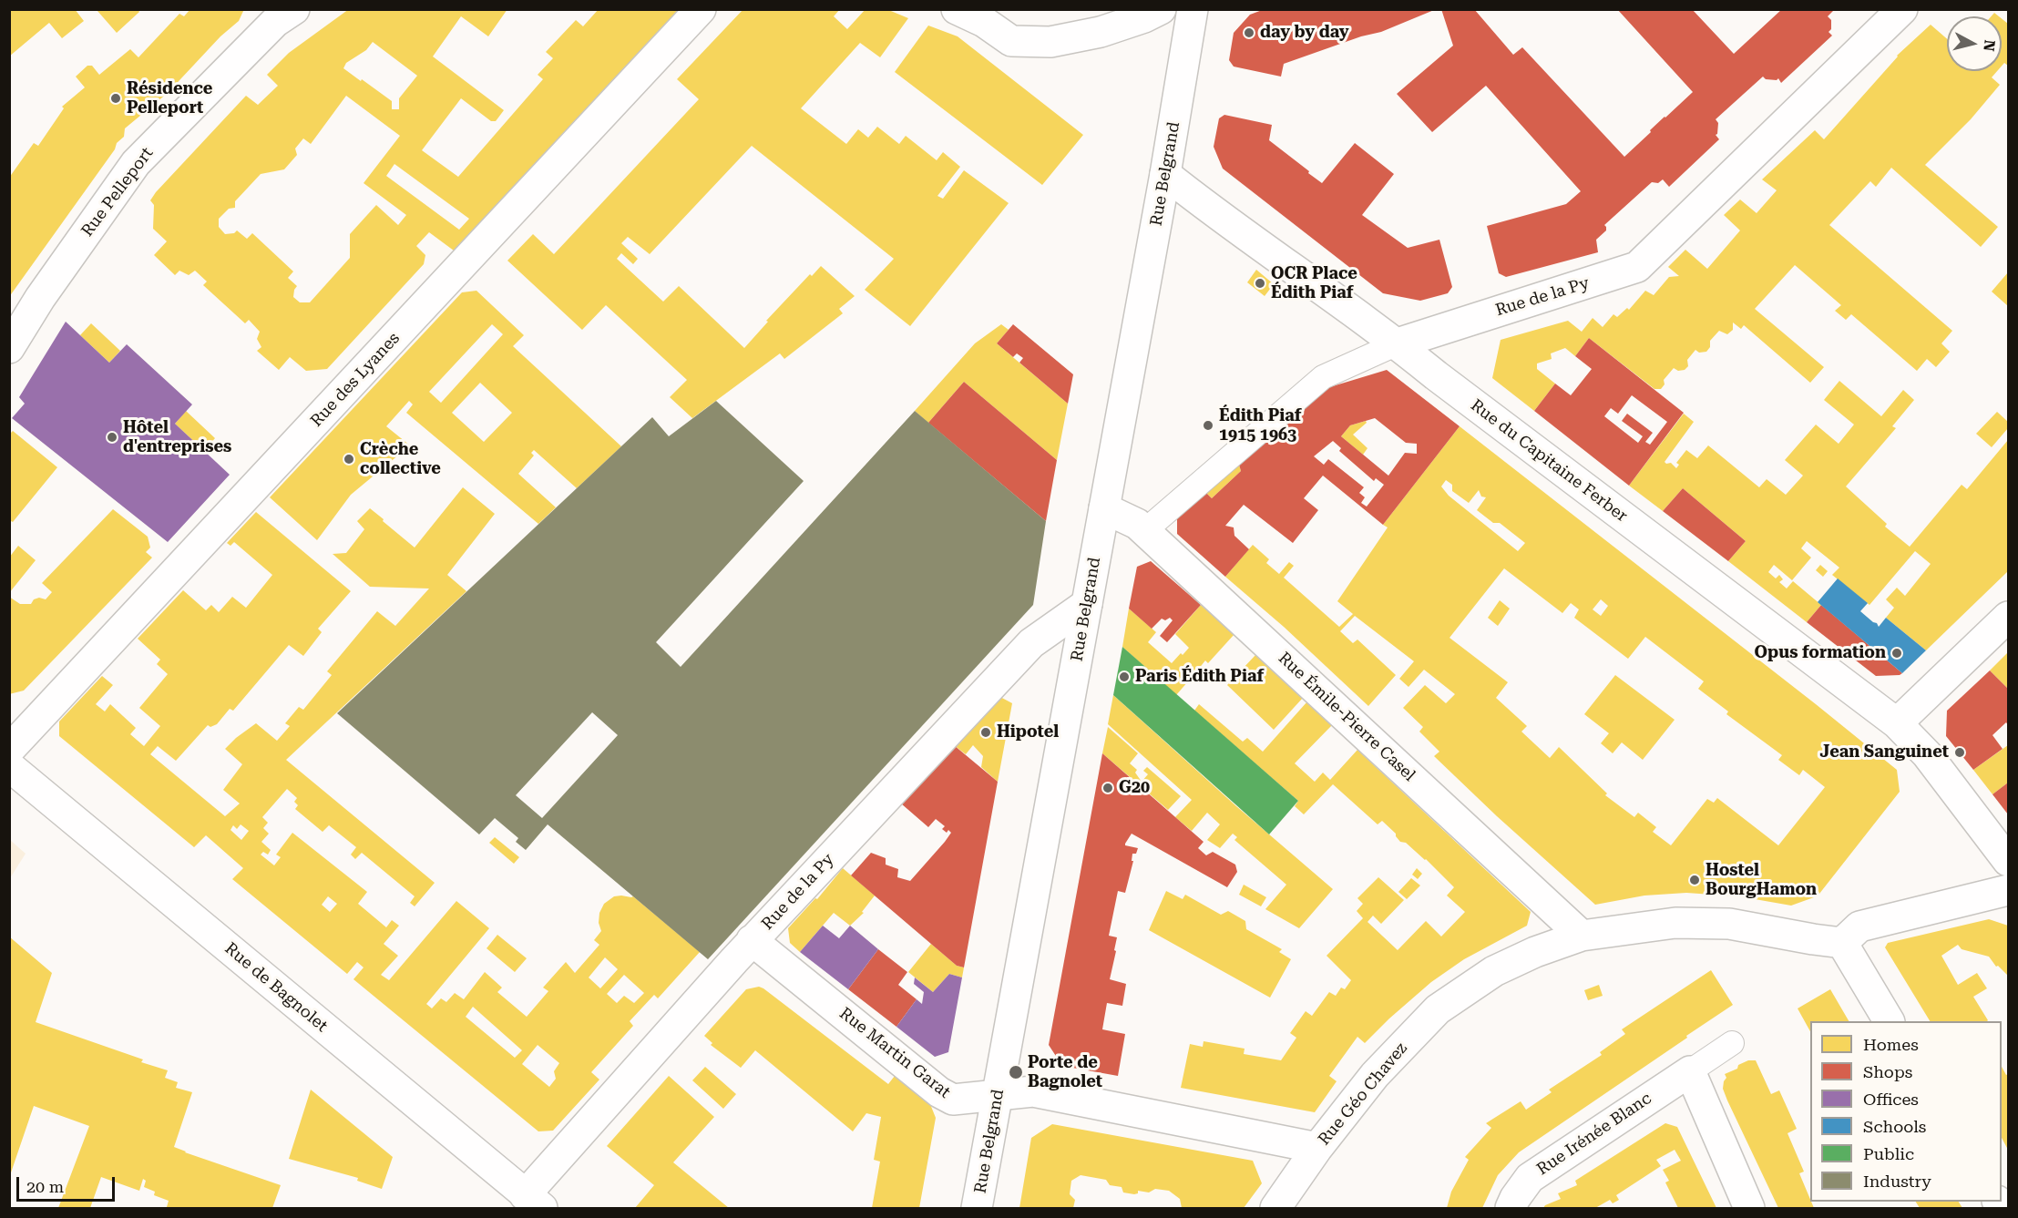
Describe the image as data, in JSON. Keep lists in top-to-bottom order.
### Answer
{
  "streets": {
    "street": [
      "Rue Belgrand",
      "Rue Pelleport",
      "Rue de la Py",
      "Rue des Lyanes",
      "Rue du Capitaine Ferber",
      "Rue Émile-Pierre Casel",
      "Rue de Bagnolet",
      "Rue Martin Garat",
      "Rue Géo Chavez",
      "Rue Irénée Blanc"
    ]
  },
  "crossings": [
    ["Rue Belgrand", "Rue de la Py"],
    ["Rue Belgrand", "Rue du Capitaine Ferber"],
    ["Rue Belgrand", "Rue Émile-Pierre Casel"],
    ["Rue Belgrand", "Rue Martin Garat"],
    ["Rue de la Py", "Rue du Capitaine Ferber"],
    ["Rue de la Py", "Rue Émile-Pierre Casel"],
    ["Rue de la Py", "Rue de Bagnolet"],
    ["Rue de la Py", "Rue Martin Garat"],
    ["Rue Émile-Pierre Casel", "Rue Géo Chavez"],
    ["Rue Martin Garat", "Rue Géo Chavez"]
  ],
  "places": [
    "day by day",
    "Résidence Pelleport",
    "OCR Place Édith Piaf",
    "Édith Piaf 1915 1963",
    "Hôtel d'entreprises",
    "Crèche collective",
    "Opus formation",
    "Paris Édith Piaf",
    "Hipotel",
    "Jean Sanguinet",
    "G20",
    "Hostel BourgHamon",
    "Porte de Bagnolet"
  ],
  "legend": [
    "Homes",
    "Shops",
    "Offices",
    "Schools",
    "Public",
    "Industry"
  ],
  "scale_bar": "20 m",
  "north": "right"
}
